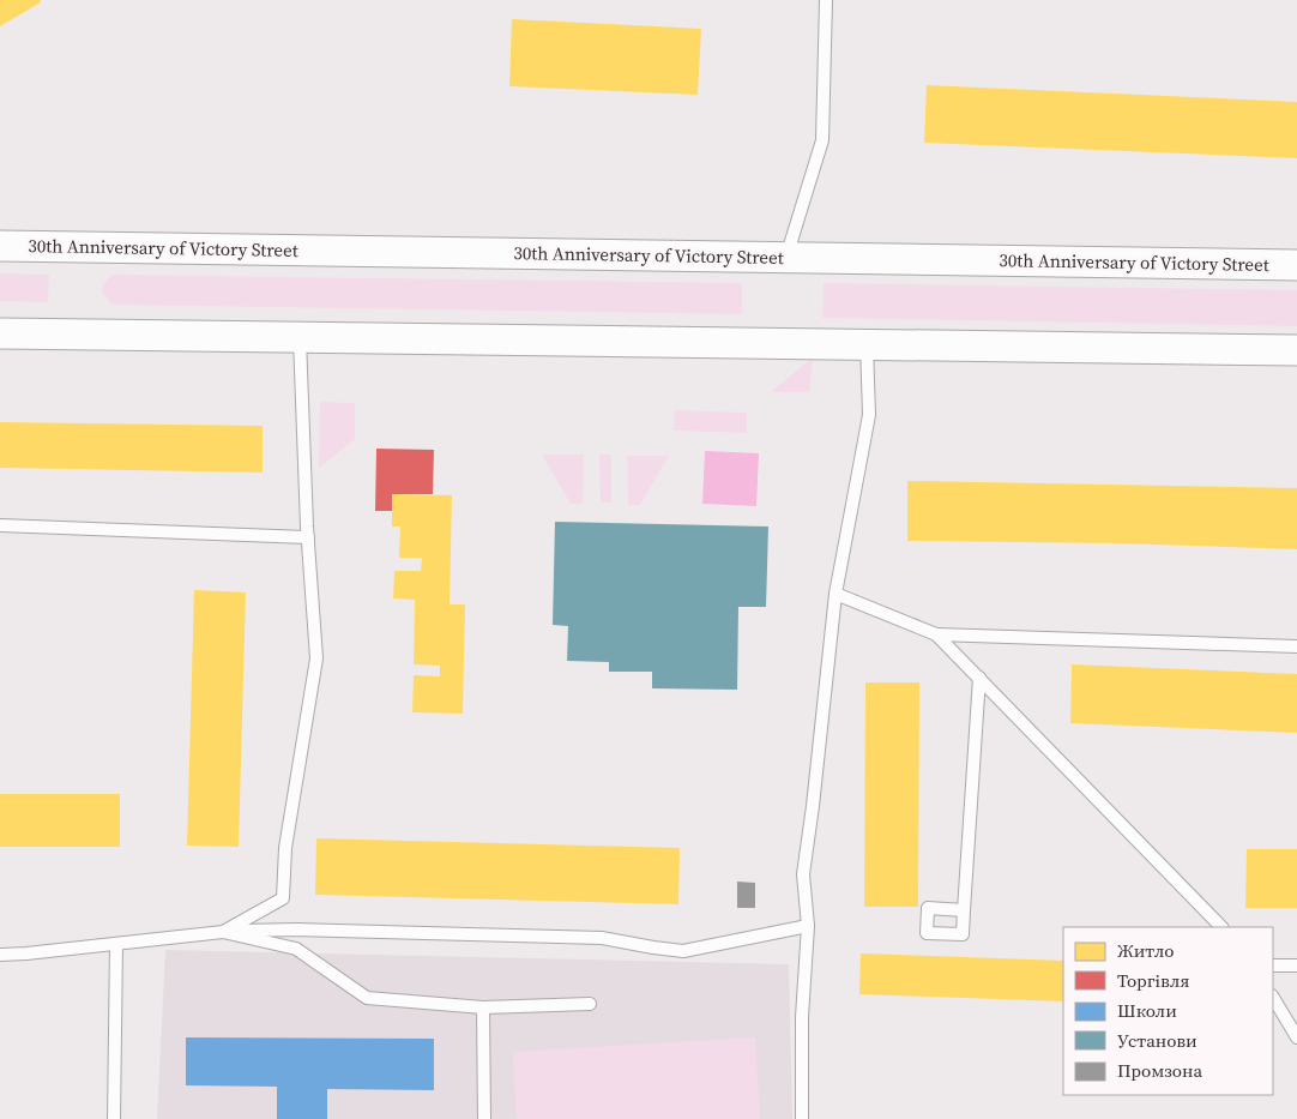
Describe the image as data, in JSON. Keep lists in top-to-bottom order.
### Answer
{
  "streets": {
    "street": ["30th Anniversary of Victory Street"]
  },
  "legend": [
    "Житло",
    "Торгівля",
    "Школи",
    "Установи",
    "Промзона"
  ]
}
